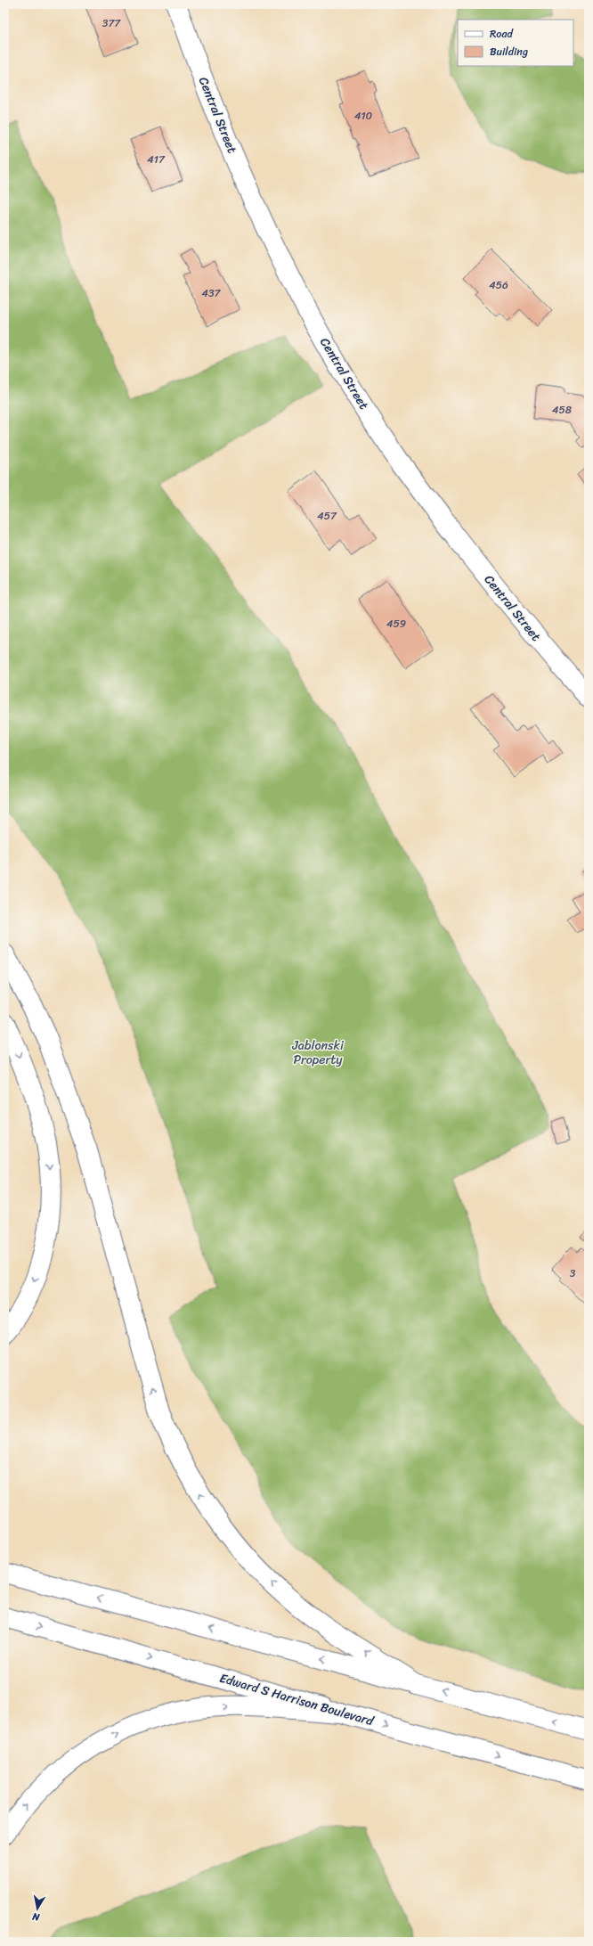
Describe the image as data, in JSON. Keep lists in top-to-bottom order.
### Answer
{
  "streets": {
    "main road": ["Central Street", "Edward S Harrison Boulevard"]
  },
  "parks": ["Jablonski Property"],
  "house_numbers": [
    "377",
    "410",
    "417",
    "456",
    "437",
    "458",
    "457",
    "459",
    "3"
  ],
  "legend": ["Road", "Building"],
  "north": "bottom"
}
